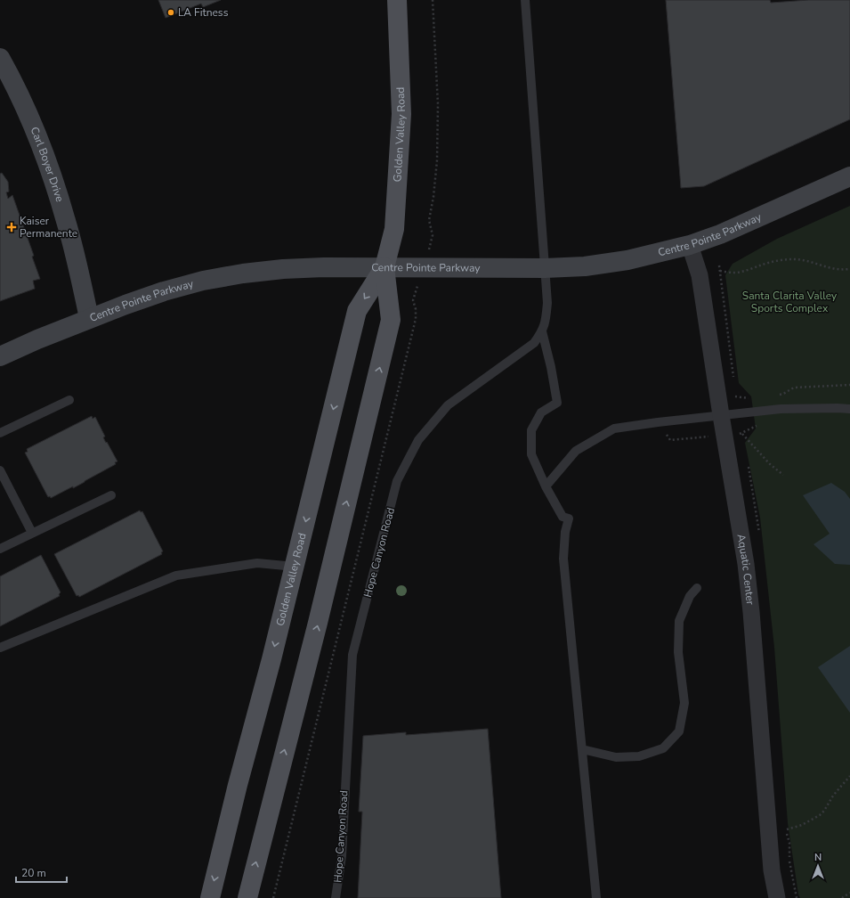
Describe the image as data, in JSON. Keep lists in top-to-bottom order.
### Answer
{
  "streets": {
    "main road": ["Golden Valley Road"],
    "street": ["Carl Boyer Drive", "Centre Pointe Parkway", "Aquatic Center"],
    "lane": ["Hope Canyon Road"]
  },
  "crossings": [
    ["Golden Valley Road", "Centre Pointe Parkway"],
    ["Carl Boyer Drive", "Centre Pointe Parkway"],
    ["Centre Pointe Parkway", "Hope Canyon Road"],
    ["Centre Pointe Parkway", "Aquatic Center"]
  ],
  "parks": ["Santa Clarita Valley Sports Complex"],
  "places": {
    "other": ["LA Fitness"],
    "health": ["Kaiser Permanente"]
  },
  "scale_bar": "20 m",
  "north": "top"
}
